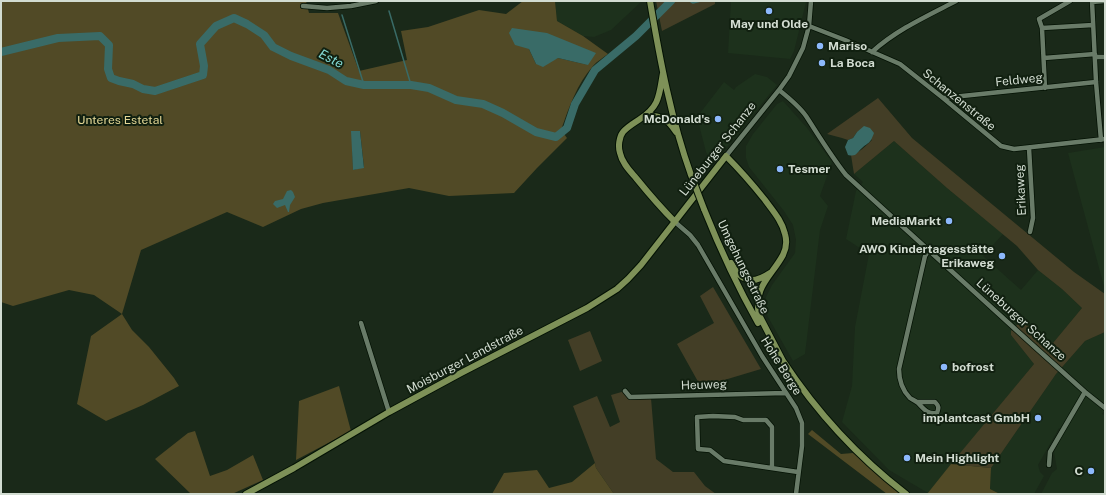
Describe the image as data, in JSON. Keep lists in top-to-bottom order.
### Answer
{
  "streets": {
    "main road": ["Lüneburger Schanze", "Umgehungsstraße", "Moisburger Landstraße"],
    "street": [
      "Feldweg",
      "Schanzenstraße",
      "Erikaweg",
      "Hohe Berge",
      "Heuweg"
    ]
  },
  "crossings": [
    ["Feldweg", "Schanzenstraße"],
    ["Schanzenstraße", "Lüneburger Schanze"],
    ["Schanzenstraße", "Erikaweg"],
    ["Lüneburger Schanze", "Moisburger Landstraße"],
    ["Lüneburger Schanze", "Hohe Berge"],
    ["Moisburger Landstraße", "Hohe Berge"],
    ["Hohe Berge", "Heuweg"]
  ],
  "water": ["Este"],
  "parks": ["Unteres Estetal"],
  "places": [
    "May und Olde",
    "Mariso",
    "La Boca",
    "McDonald's",
    "Tesmer",
    "MediaMarkt",
    "AWO Kindertagesstätte Erikaweg",
    "bofrost",
    "implantcast GmbH",
    "Mein Highlight",
    "C"
  ]
}
